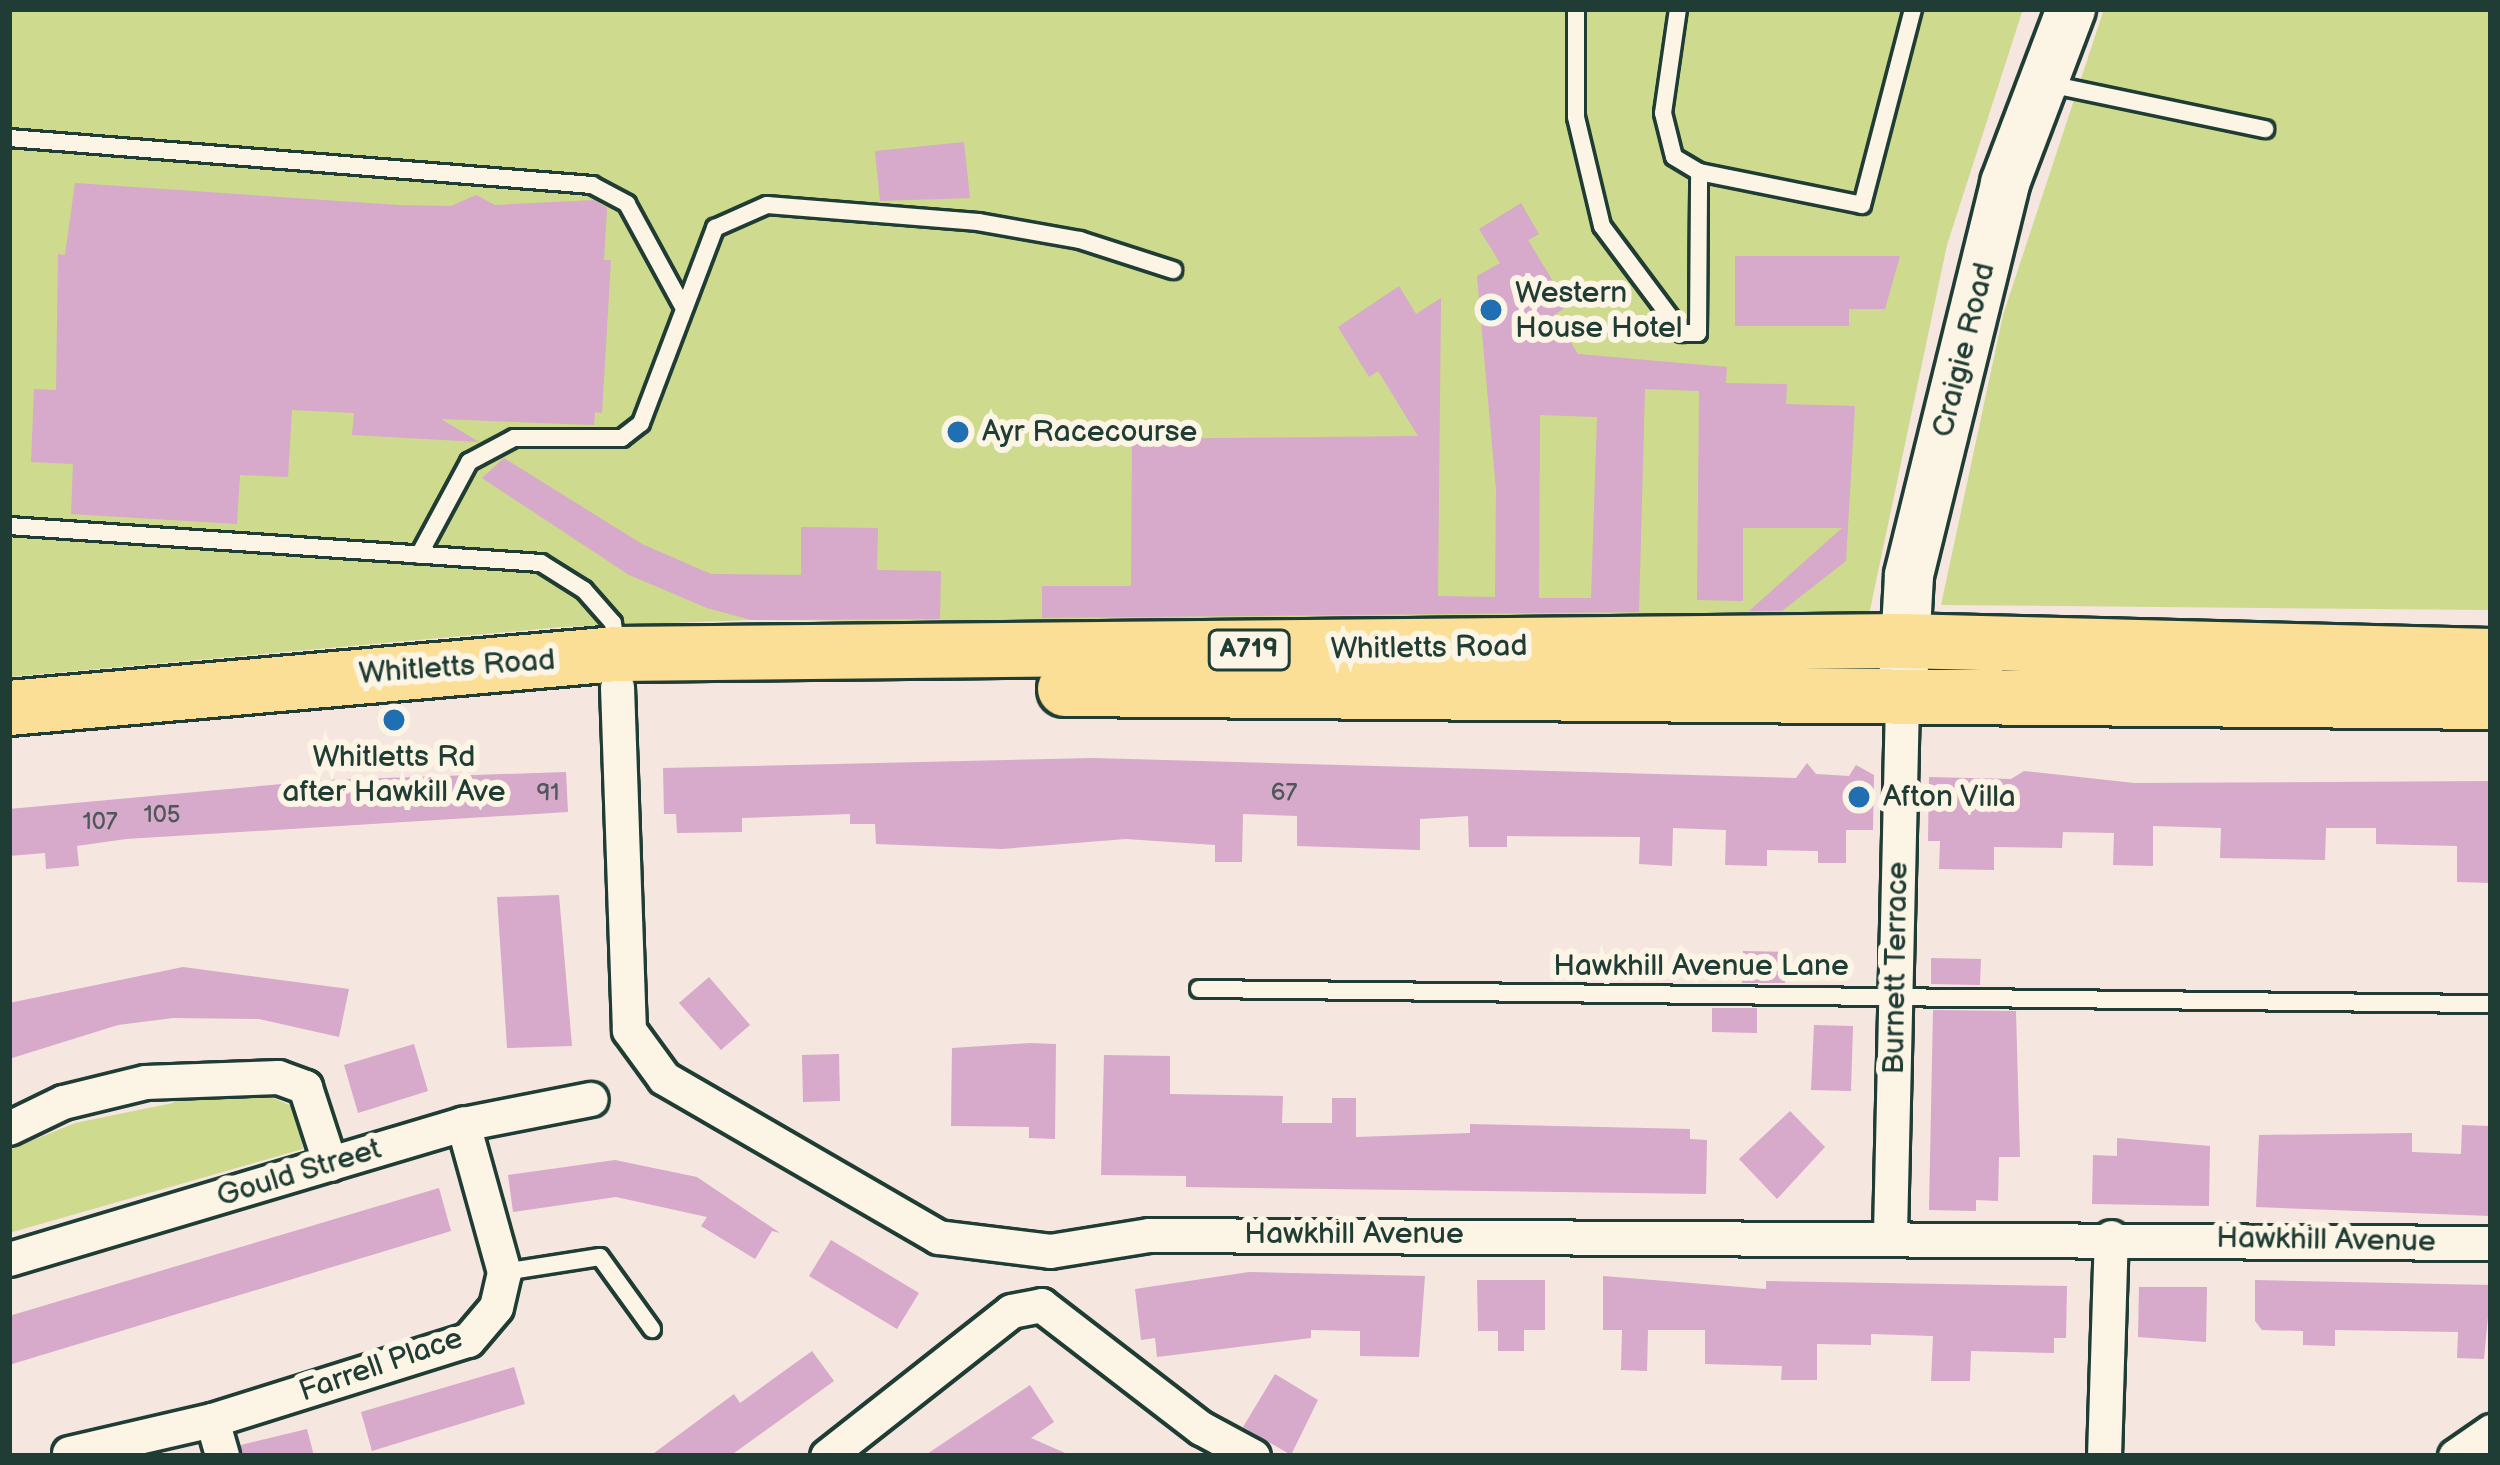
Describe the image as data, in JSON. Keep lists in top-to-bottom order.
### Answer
{
  "streets": {
    "main road": ["Craigie Road", "Whitletts Road", "A719"],
    "street": [
      "Burnett Terrace",
      "Gould Street",
      "Hawkhill Avenue",
      "Farrell Place"
    ],
    "lane": ["Hawkhill Avenue Lane"]
  },
  "crossings": [
    ["Craigie Road", "Whitletts Road"],
    ["Craigie Road", "Burnett Terrace"],
    ["Whitletts Road", "Burnett Terrace"],
    ["Whitletts Road", "Hawkhill Avenue"],
    ["Hawkhill Avenue Lane", "Burnett Terrace"],
    ["Burnett Terrace", "Hawkhill Avenue"]
  ],
  "places": [
    "Western House Hotel",
    "Ayr Racecourse",
    "Whitletts Rd after Hawkill Ave",
    "Afton Villa"
  ],
  "house_numbers": [
    "91",
    "67",
    "105",
    "107"
  ]
}
